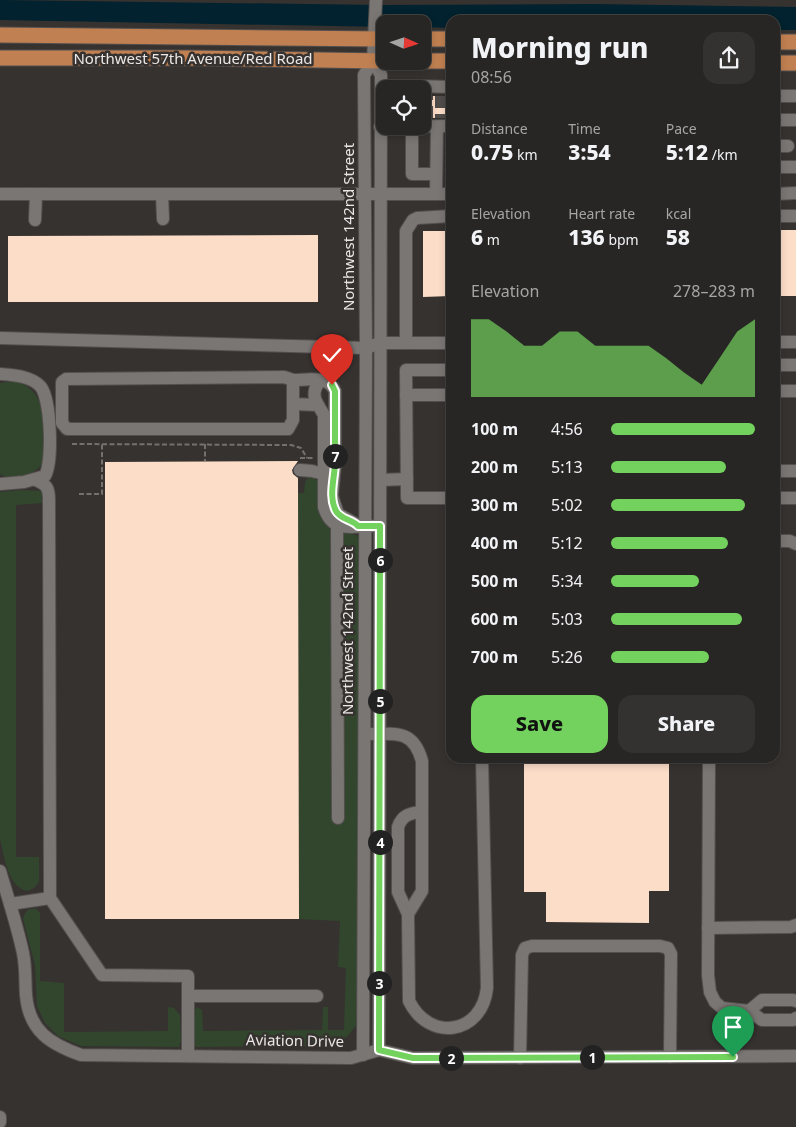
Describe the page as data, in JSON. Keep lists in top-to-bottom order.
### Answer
{
  "streets": {
    "main road": ["Northwest 57th Avenue/Red Road"],
    "street": ["Northwest 142nd Street", "Aviation Drive"]
  },
  "crossings": [
    ["Northwest 142nd Street", "Aviation Drive"]
  ],
  "north": "right",
  "page": {
    "heading": ["Morning run", "08:56"],
    "stats": [
      ["Distance", "0.75 km"],
      ["Time", "3:54"],
      ["Pace", "5:12 /km"],
      ["Elevation", "6 m"],
      ["Heart rate", "136 bpm"],
      ["kcal", "58"]
    ],
    "chart": ["Elevation", "278–283 m"],
    "list": [
      {
        "name": "100 m",
        "note": "4:56"
      },
      {
        "name": "200 m",
        "note": "5:13"
      },
      {
        "name": "300 m",
        "note": "5:02"
      },
      {
        "name": "400 m",
        "note": "5:12"
      },
      {
        "name": "500 m",
        "note": "5:34"
      },
      {
        "name": "600 m",
        "note": "5:03"
      },
      {
        "name": "700 m",
        "note": "5:26"
      }
    ],
    "pins": [
      "7",
      "6",
      "5",
      "4",
      "3",
      "1",
      "2"
    ],
    "buttons": ["Save", "Share"]
  }
}
